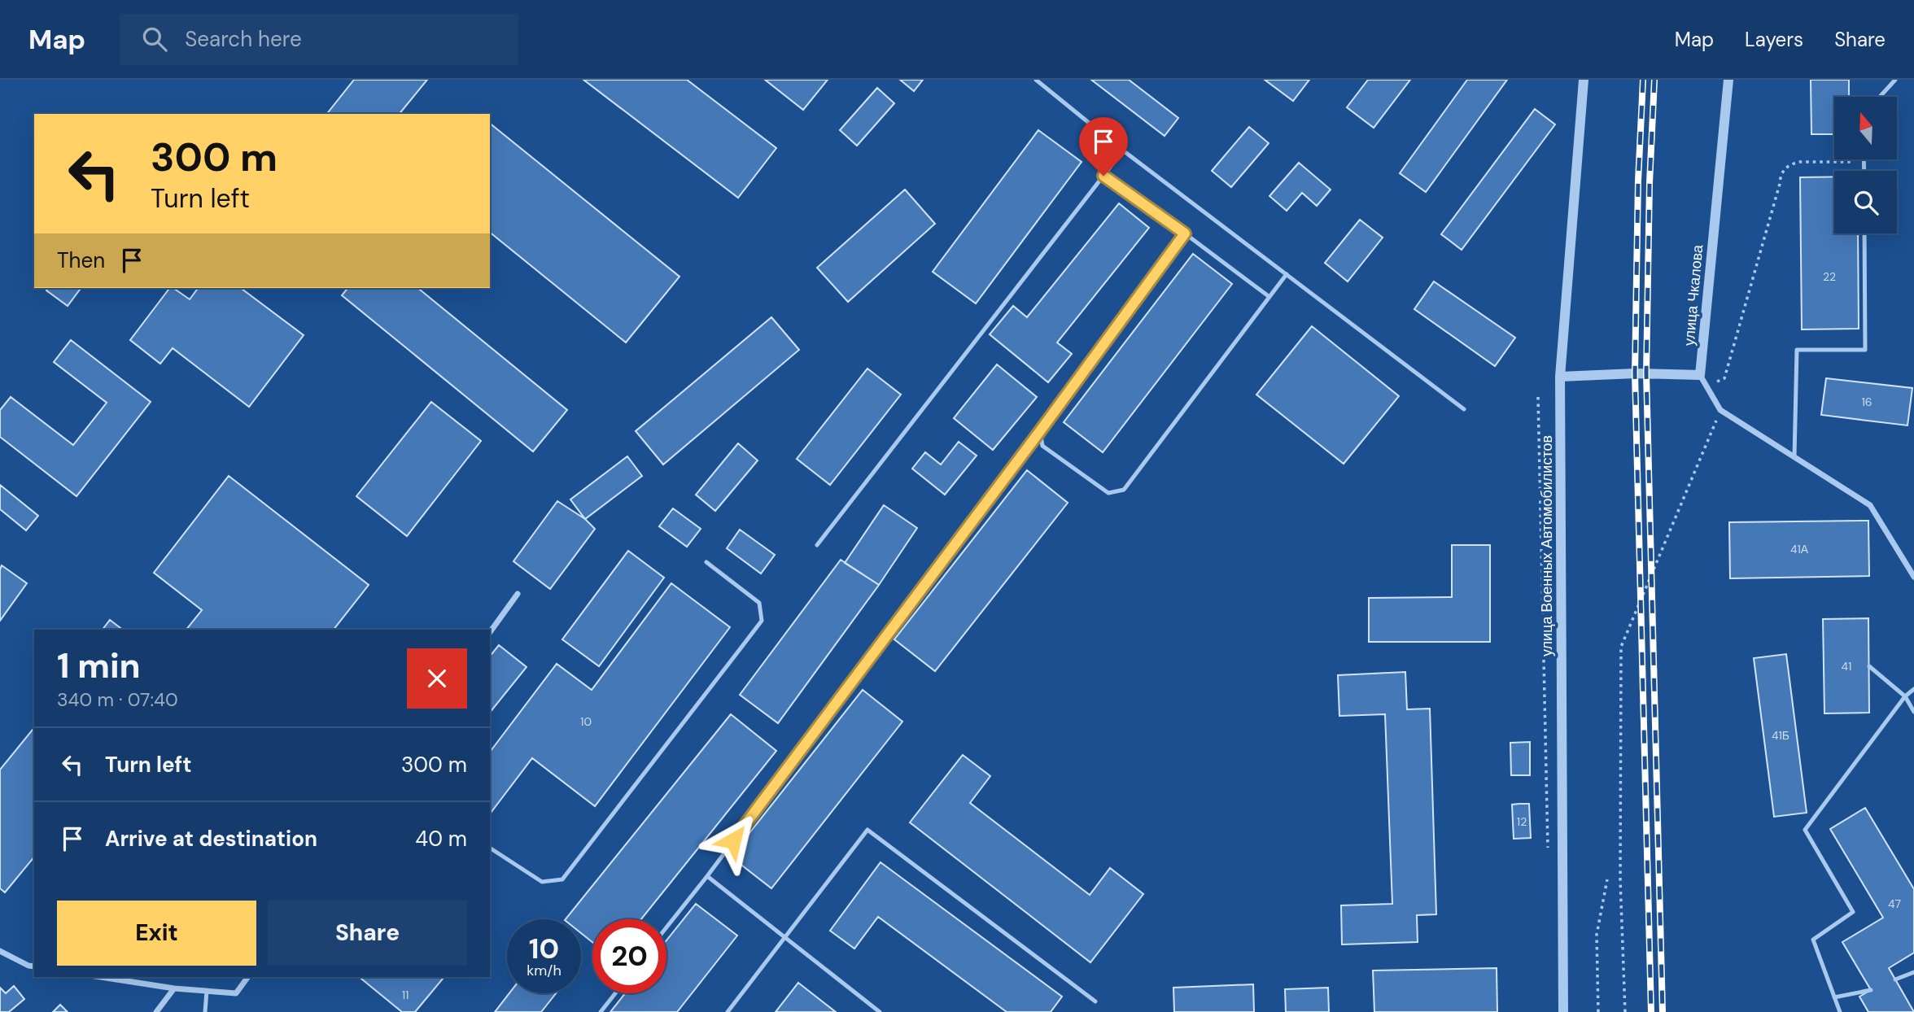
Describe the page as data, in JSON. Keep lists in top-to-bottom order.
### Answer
{
  "streets": {
    "street": ["улица Чкалова", "улица Военных Автомобилистов"]
  },
  "house_numbers": [
    "22",
    "16",
    "41А",
    "41",
    "10",
    "41Б",
    "12",
    "47",
    "11"
  ],
  "north": "top",
  "page": {
    "header": "Map",
    "search": "Search here",
    "nav": ["Map", "Layers", "Share"],
    "turn": ["300 m", "Turn left"],
    "then": "Then",
    "heading": ["1 min", "340 m · 07:40"],
    "list": [
      {
        "name": "Turn left",
        "value": "300 m"
      },
      {
        "name": "Arrive at destination",
        "value": "40 m"
      }
    ],
    "buttons": ["Exit", "Share"],
    "speed": "10 km/h",
    "limit": "20"
  }
}
